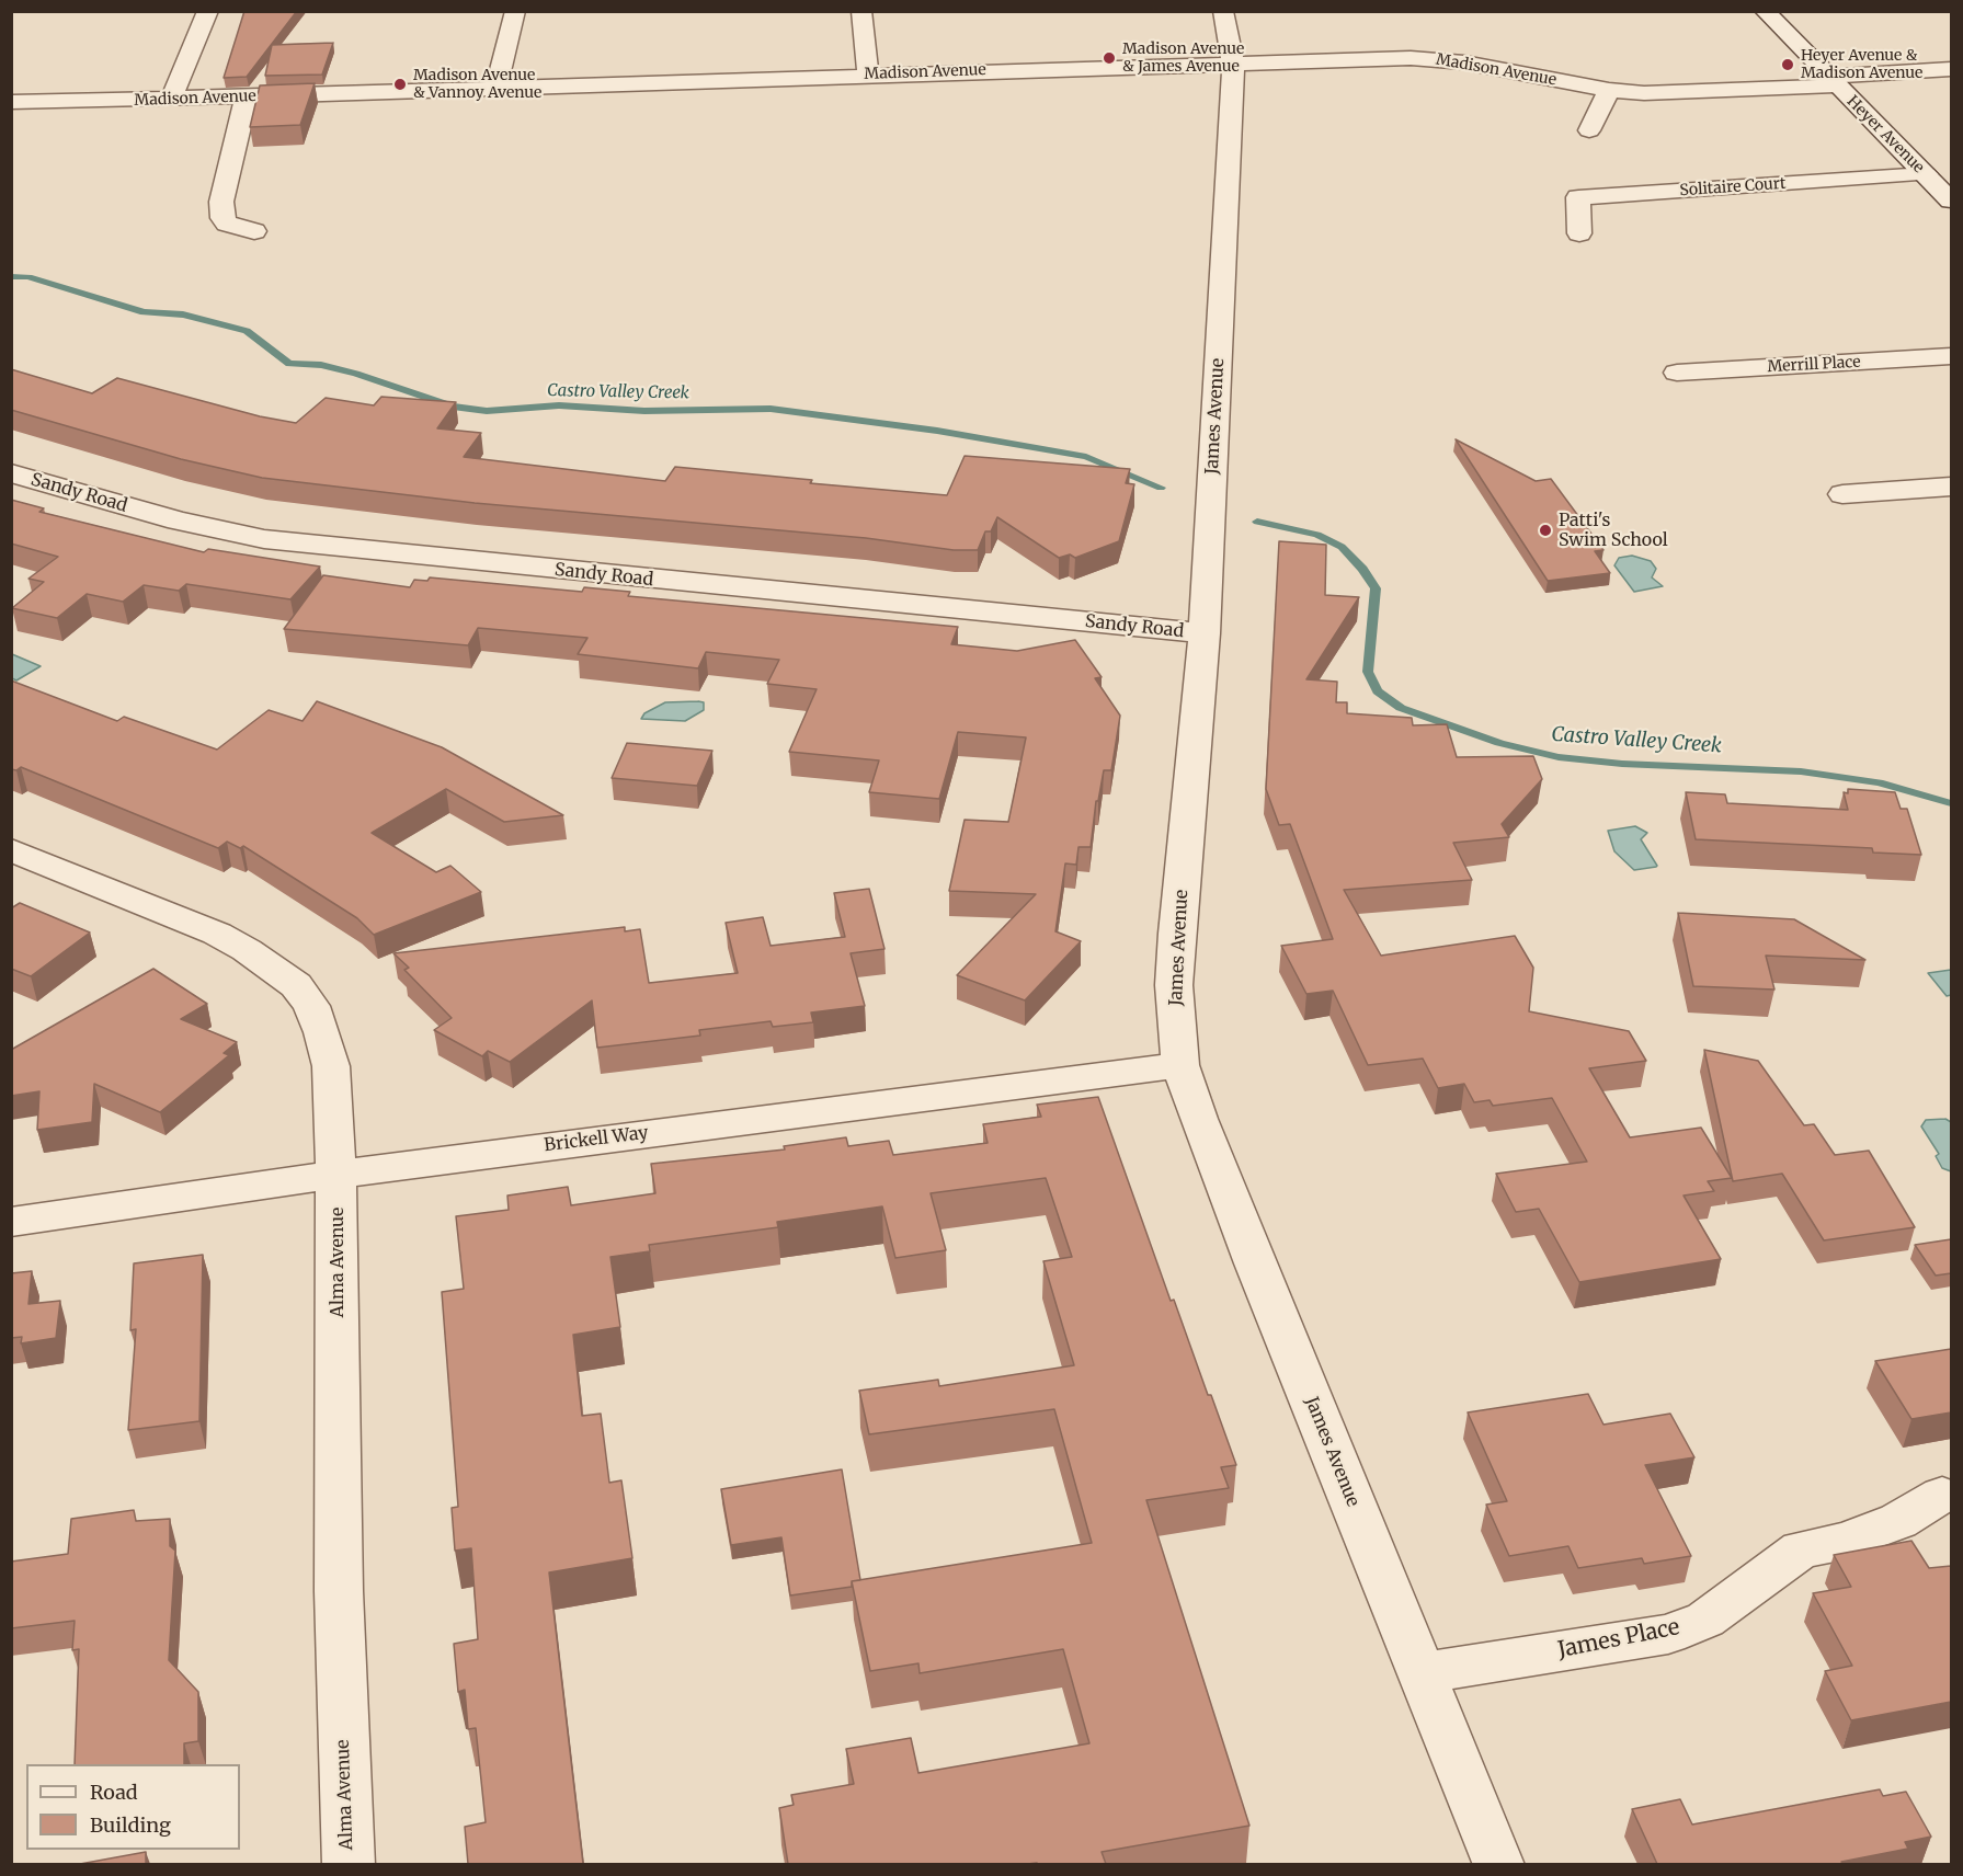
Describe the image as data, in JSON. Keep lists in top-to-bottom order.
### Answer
{
  "streets": {
    "street": [
      "Madison Avenue",
      "Heyer Avenue",
      "Solitaire Court",
      "Merrill Place",
      "James Avenue",
      "Sandy Road",
      "Brickell Way",
      "Alma Avenue",
      "James Place"
    ]
  },
  "crossings": [
    ["Madison Avenue", "Heyer Avenue"],
    ["Madison Avenue", "James Avenue"],
    ["Heyer Avenue", "Solitaire Court"],
    ["James Avenue", "Sandy Road"],
    ["James Avenue", "Brickell Way"],
    ["James Avenue", "James Place"],
    ["Brickell Way", "Alma Avenue"]
  ],
  "water": ["Castro Valley Creek"],
  "places": [
    "Madison Avenue & James Avenue",
    "Heyer Avenue & Madison Avenue",
    "Madison Avenue & Vannoy Avenue",
    "Patti's Swim School"
  ],
  "legend": ["Road", "Building"]
}
